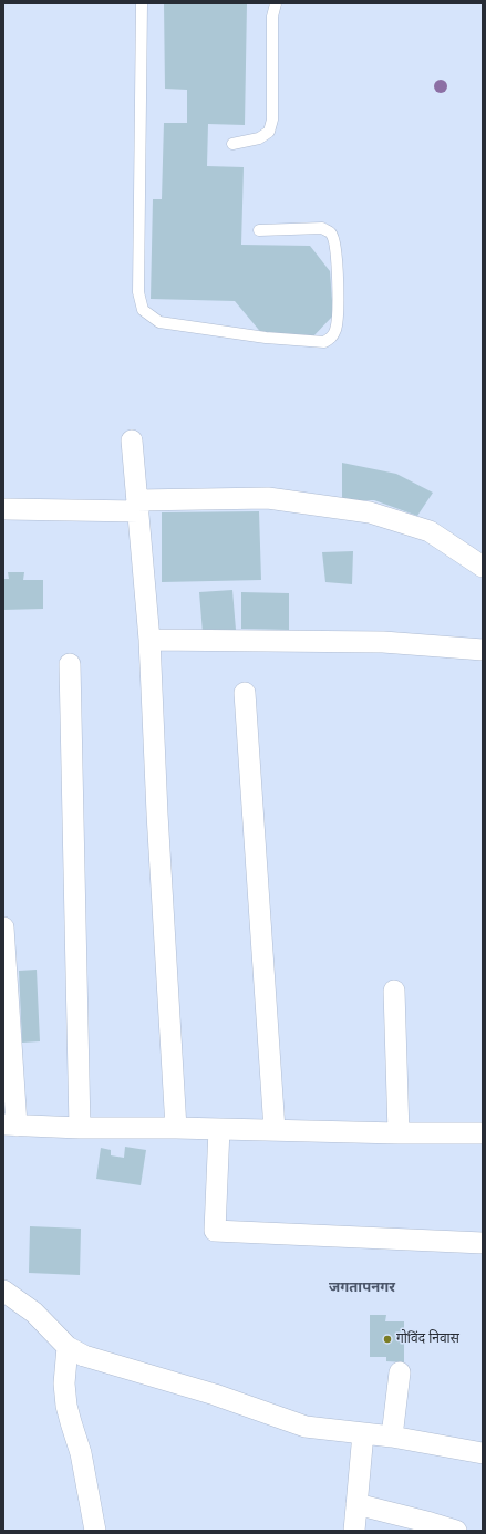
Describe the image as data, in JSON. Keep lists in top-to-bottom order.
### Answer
{
  "districts": ["जगतापनगर"],
  "places": ["गोविंद निवास"]
}
